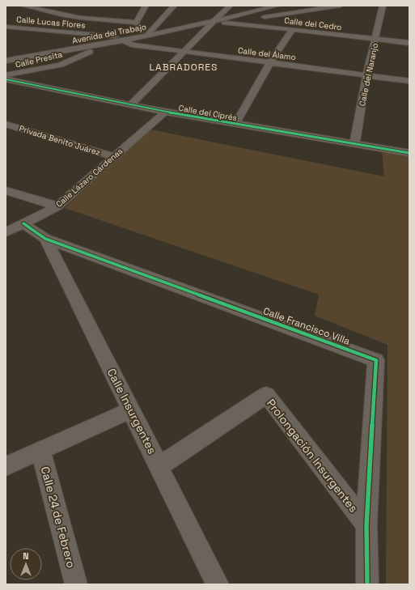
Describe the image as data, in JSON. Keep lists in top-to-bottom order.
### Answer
{
  "streets": {
    "street": [
      "Calle Lucas Flores",
      "Calle del Cedro",
      "Avenida del Trabajo",
      "Calle del Álamo",
      "Calle Presita",
      "Calle del Naranjo",
      "Calle del Ciprés",
      "Privada Benito Juárez",
      "Calle Lázaro Cárdenas",
      "Calle Francisco Villa",
      "Calle Insurgentes",
      "Prolongación Insurgentes",
      "Calle 24 de Febrero"
    ]
  },
  "crossings": [
    ["Calle Lucas Flores", "Avenida del Trabajo"],
    ["Calle del Cedro", "Avenida del Trabajo"],
    ["Calle del Cedro", "Calle del Naranjo"],
    ["Avenida del Trabajo", "Calle del Álamo"],
    ["Avenida del Trabajo", "Calle Presita"],
    ["Calle del Álamo", "Calle del Naranjo"],
    ["Calle del Naranjo", "Calle del Ciprés"],
    ["Calle del Ciprés", "Calle Lázaro Cárdenas"],
    ["Privada Benito Juárez", "Calle Lázaro Cárdenas"],
    ["Calle Lázaro Cárdenas", "Calle Francisco Villa"],
    ["Calle Francisco Villa", "Calle Insurgentes"],
    ["Calle Francisco Villa", "Prolongación Insurgentes"],
    ["Calle Insurgentes", "Prolongación Insurgentes"]
  ],
  "districts": ["LABRADORES"],
  "north": "top"
}
